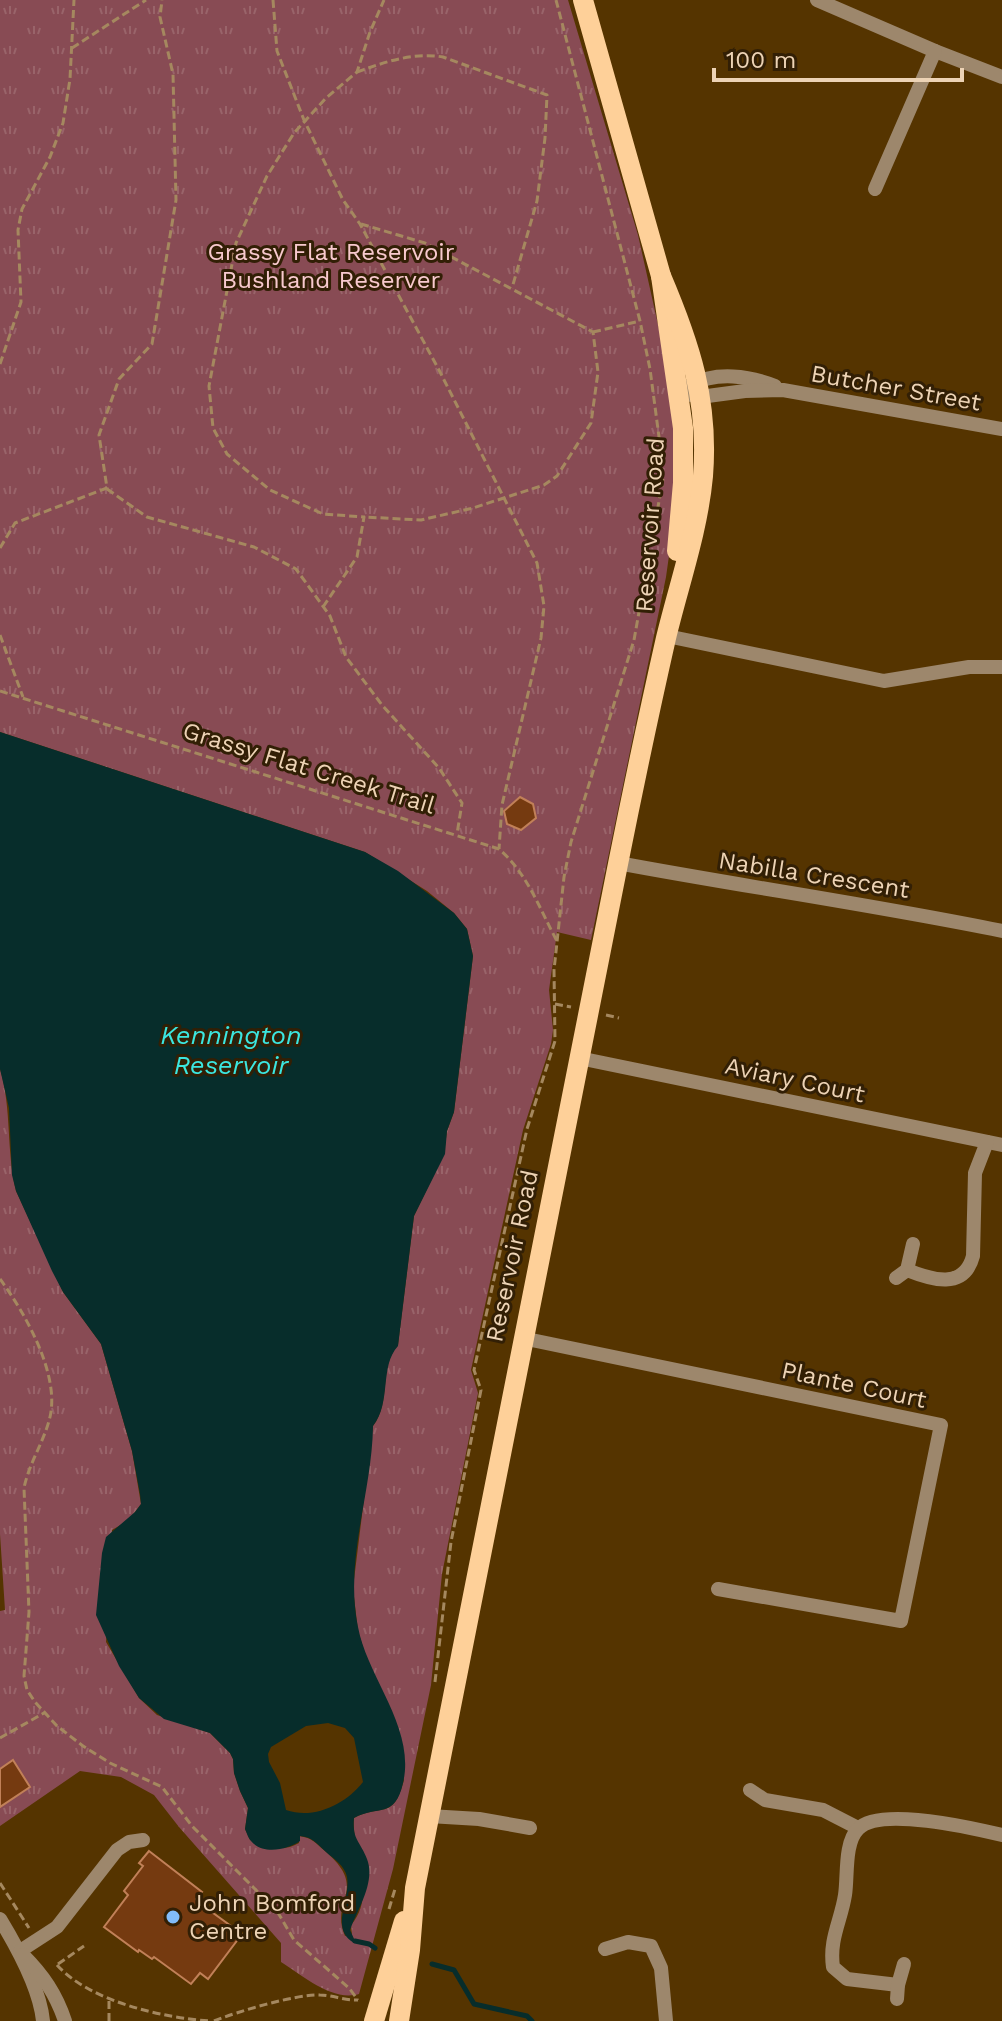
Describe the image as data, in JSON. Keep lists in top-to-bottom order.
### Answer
{
  "streets": {
    "main road": ["Reservoir Road"],
    "street": [
      "Butcher Street",
      "Nabilla Crescent",
      "Aviary Court",
      "Plante Court"
    ],
    "path": ["Grassy Flat Creek Trail"]
  },
  "crossings": [
    ["Butcher Street", "Reservoir Road"],
    ["Reservoir Road", "Nabilla Crescent"],
    ["Reservoir Road", "Aviary Court"],
    ["Reservoir Road", "Plante Court"]
  ],
  "water": ["Kennington Reservoir"],
  "parks": ["Grassy Flat Reservoir Bushland Reserver"],
  "places": ["John Bomford Centre"],
  "scale_bar": "100 m"
}
